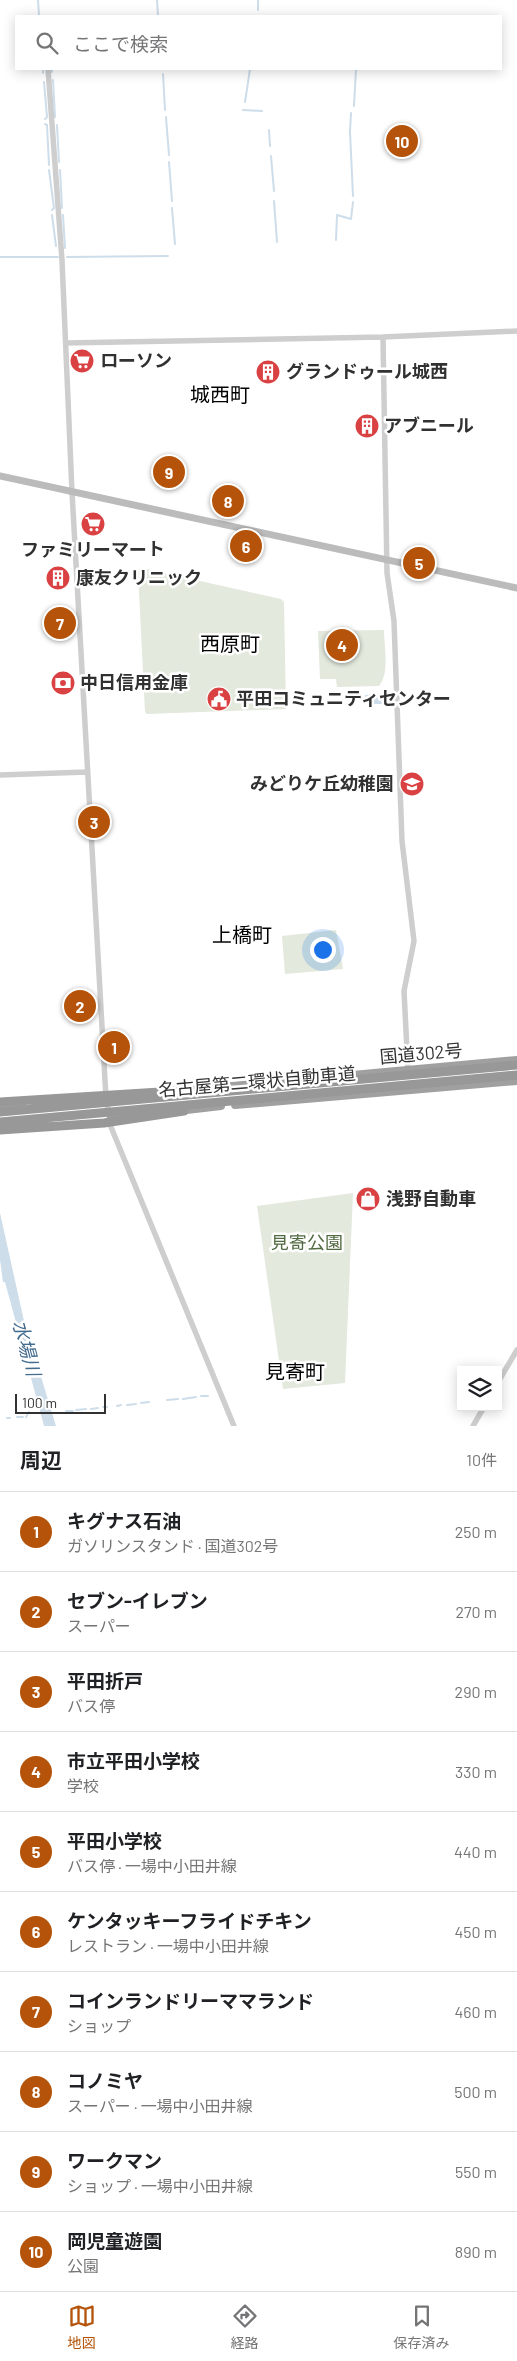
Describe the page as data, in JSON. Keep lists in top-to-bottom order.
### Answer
{
  "streets": {
    "highway": ["国道302号", "名古屋第二環状自動車道"]
  },
  "crossings": [
    ["国道302号", "名古屋第二環状自動車道"]
  ],
  "districts": [
    "城西町",
    "西原町",
    "上橋町",
    "見寄町"
  ],
  "water": ["水場川"],
  "parks": ["見寄公園"],
  "places": {
    "supermarket": ["ローソン", "ファミリーマート"],
    "building": ["グランドゥール城西", "アブニール", "康友クリニック"],
    "bank": ["中日信用金庫"],
    "public building": ["平田コミュニティセンター"],
    "school or university": ["みどりケ丘幼稚園"],
    "shop": ["浅野自動車"]
  },
  "scale_bar": "100 m",
  "page": {
    "search": "ここで検索",
    "pins": [
      "10",
      "9",
      "8",
      "6",
      "5",
      "7",
      "4",
      "3",
      "2",
      "1"
    ],
    "scale": "100 m",
    "heading": ["周辺", "10件"],
    "list": [
      {
        "mark": "1",
        "name": "キグナス石油",
        "note": "ガソリンスタンド · 国道302号",
        "value": "250 m"
      },
      {
        "mark": "2",
        "name": "セブン-イレブン",
        "note": "スーパー",
        "value": "270 m"
      },
      {
        "mark": "3",
        "name": "平田折戸",
        "note": "バス停",
        "value": "290 m"
      },
      {
        "mark": "4",
        "name": "市立平田小学校",
        "note": "学校",
        "value": "330 m"
      },
      {
        "mark": "5",
        "name": "平田小学校",
        "note": "バス停 · 一場中小田井線",
        "value": "440 m"
      },
      {
        "mark": "6",
        "name": "ケンタッキーフライドチキン",
        "note": "レストラン · 一場中小田井線",
        "value": "450 m"
      },
      {
        "mark": "7",
        "name": "コインランドリーママランド",
        "note": "ショップ",
        "value": "460 m"
      },
      {
        "mark": "8",
        "name": "コノミヤ",
        "note": "スーパー · 一場中小田井線",
        "value": "500 m"
      },
      {
        "mark": "9",
        "name": "ワークマン",
        "note": "ショップ · 一場中小田井線",
        "value": "550 m"
      },
      {
        "mark": "10",
        "name": "岡児童遊園",
        "note": "公園",
        "value": "890 m"
      }
    ],
    "nav": ["地図", "経路", "保存済み"]
  }
}
